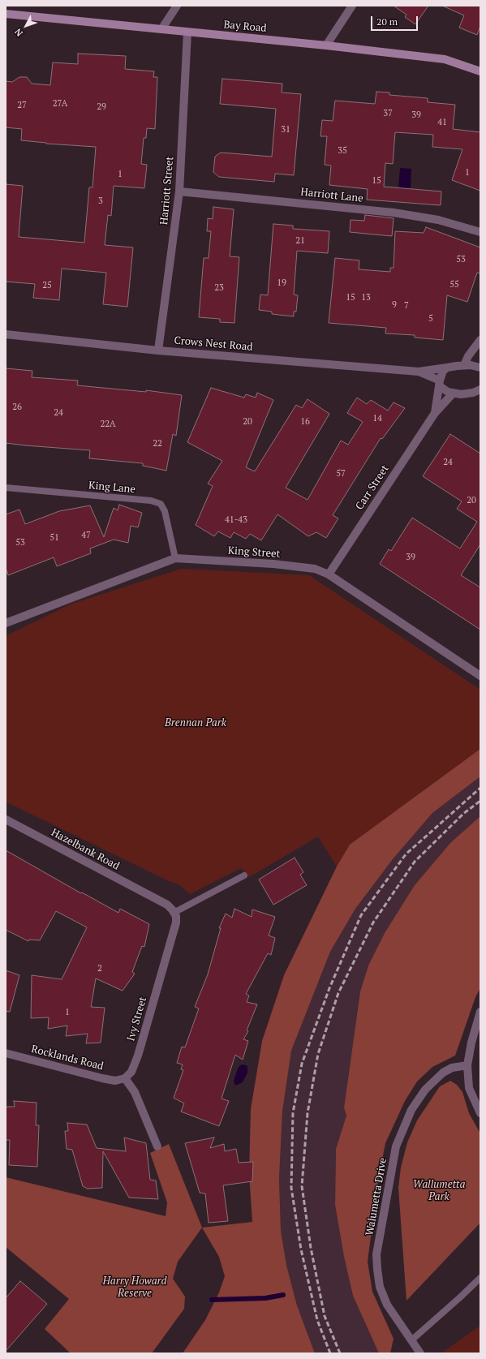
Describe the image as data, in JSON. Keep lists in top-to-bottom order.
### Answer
{
  "streets": {
    "street": [
      "Bay Road",
      "Harriott Street",
      "Harriott Lane",
      "Crows Nest Road",
      "Carr Street",
      "King Street",
      "Hazelbank Road",
      "Ivy Street",
      "Rocklands Road",
      "Walumetta Drive"
    ],
    "lane": ["King Lane"]
  },
  "crossings": [
    ["Bay Road", "Harriott Street"],
    ["Harriott Street", "Harriott Lane"],
    ["Harriott Street", "Crows Nest Road"],
    ["Crows Nest Road", "Carr Street"],
    ["King Lane", "King Street"],
    ["Carr Street", "King Street"],
    ["Hazelbank Road", "Ivy Street"],
    ["Ivy Street", "Rocklands Road"]
  ],
  "parks": ["Brennan Park", "Wallumetta Park", "Harry Howard Reserve"],
  "house_numbers": [
    "27A",
    "27",
    "29",
    "37",
    "39",
    "41",
    "31",
    "35",
    "1",
    "1",
    "15",
    "3",
    "21",
    "53",
    "19",
    "55",
    "25",
    "23",
    "15",
    "13",
    "9",
    "7",
    "5",
    "26",
    "24",
    "14",
    "20",
    "16",
    "22A",
    "22",
    "24",
    "57",
    "20",
    "41-43",
    "47",
    "51",
    "53",
    "39",
    "2",
    "1"
  ],
  "scale_bar": "20 m",
  "north": "bottom left"
}
